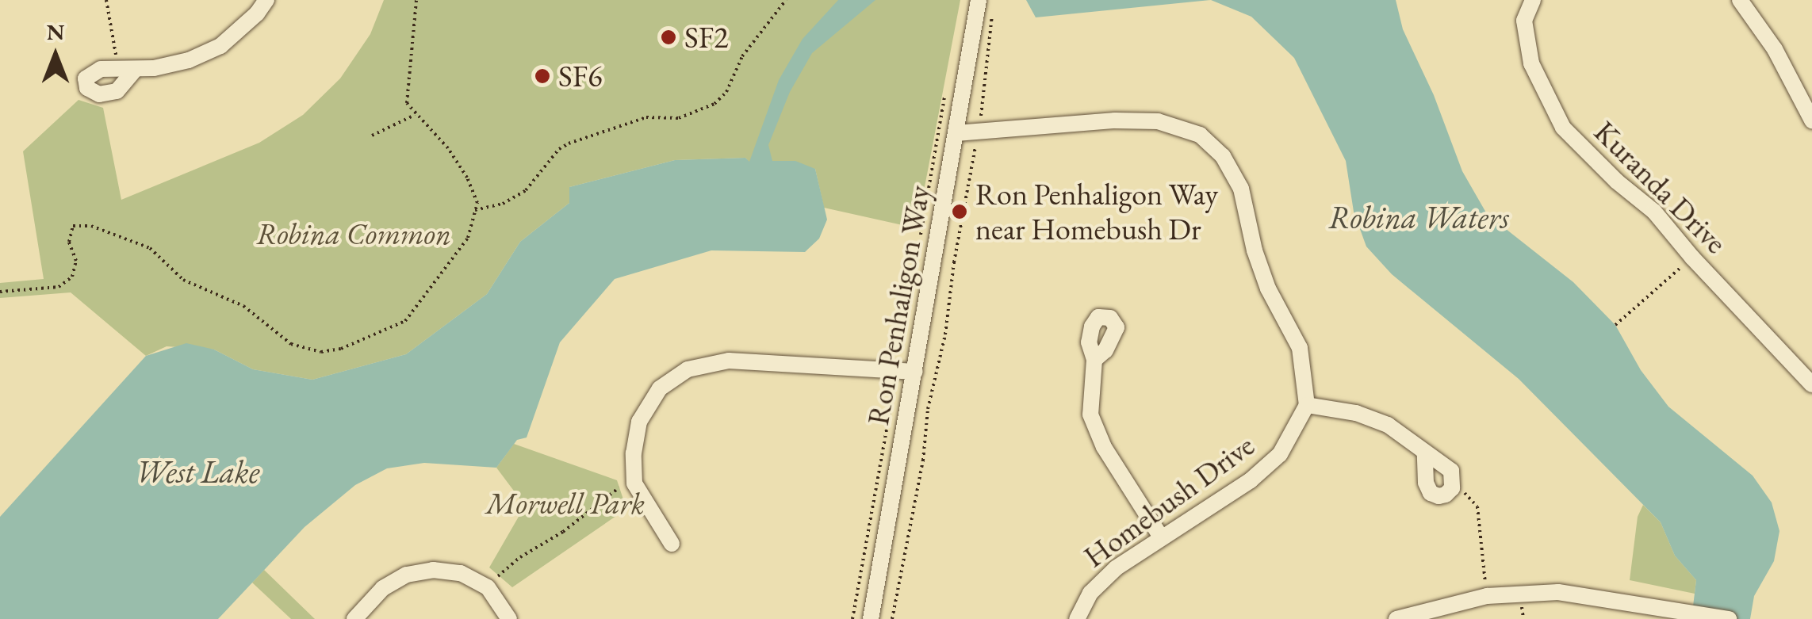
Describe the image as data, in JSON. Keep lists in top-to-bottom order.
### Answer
{
  "streets": {
    "street": ["Kuranda Drive", "Ron Penhaligon Way", "Homebush Drive"]
  },
  "water": ["Robina Waters", "West Lake"],
  "parks": ["Robina Common", "Morwell Park"],
  "places": ["SF2", "SF6", "Ron Penhaligon Way near Homebush Dr"],
  "north": "top"
}
